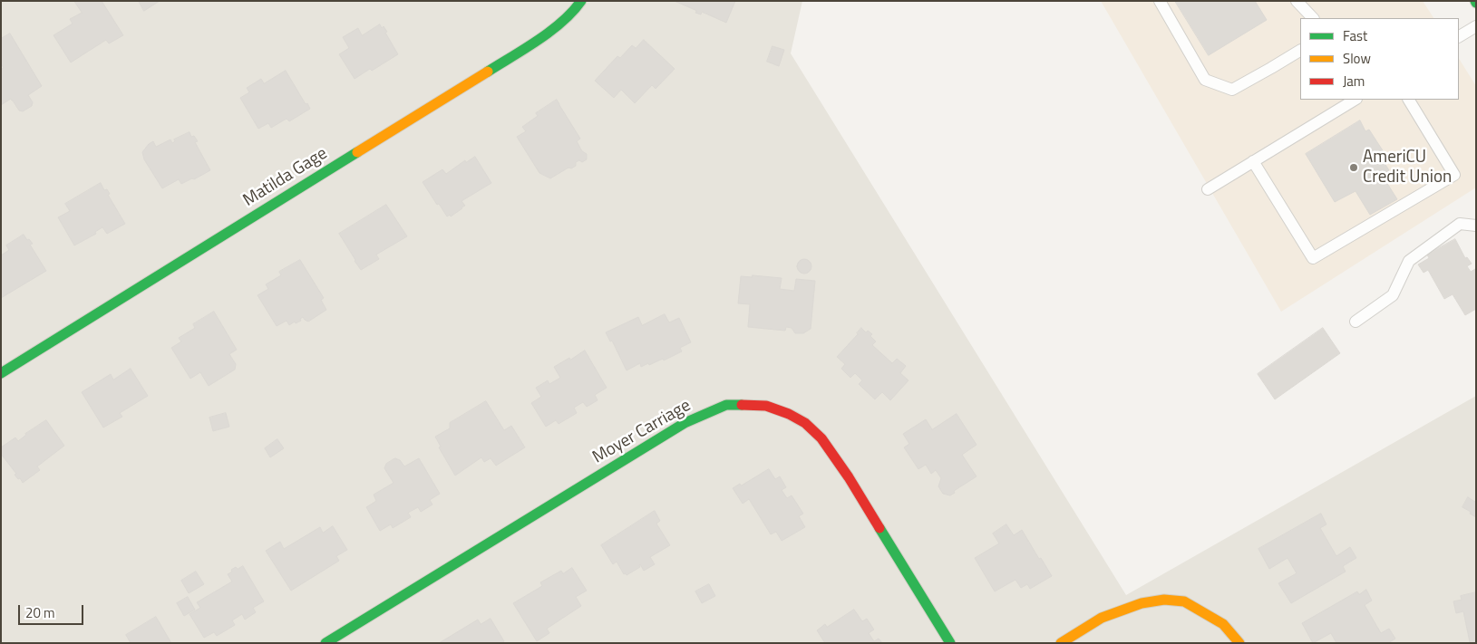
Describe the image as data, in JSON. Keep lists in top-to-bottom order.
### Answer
{
  "streets": {
    "street": ["Matilda Gage", "Moyer Carriage"]
  },
  "places": ["AmeriCU Credit Union"],
  "legend": ["Fast", "Slow", "Jam"],
  "scale_bar": "20 m"
}
